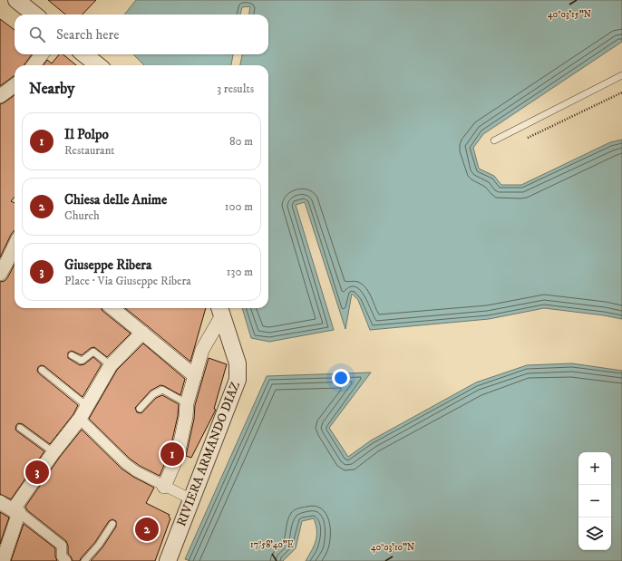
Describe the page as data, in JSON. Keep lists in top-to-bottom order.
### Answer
{
  "streets": {
    "street": ["RIVIERA ARMANDO DIAZ"]
  },
  "page": {
    "search": "Search here",
    "heading": ["Nearby", "3 results"],
    "list": [
      {
        "mark": "1",
        "name": "Il Polpo",
        "note": "Restaurant",
        "value": "80 m"
      },
      {
        "mark": "2",
        "name": "Chiesa delle Anime",
        "note": "Church",
        "value": "100 m"
      },
      {
        "mark": "3",
        "name": "Giuseppe Ribera",
        "note": "Place · Via Giuseppe Ribera",
        "value": "130 m"
      }
    ],
    "pins": ["1", "3", "2"],
    "map_buttons": ["+", "−"]
  },
  "coordinates": ["40°03'15\"N", "17°58'40\"E", "40°03'10\"N"]
}
